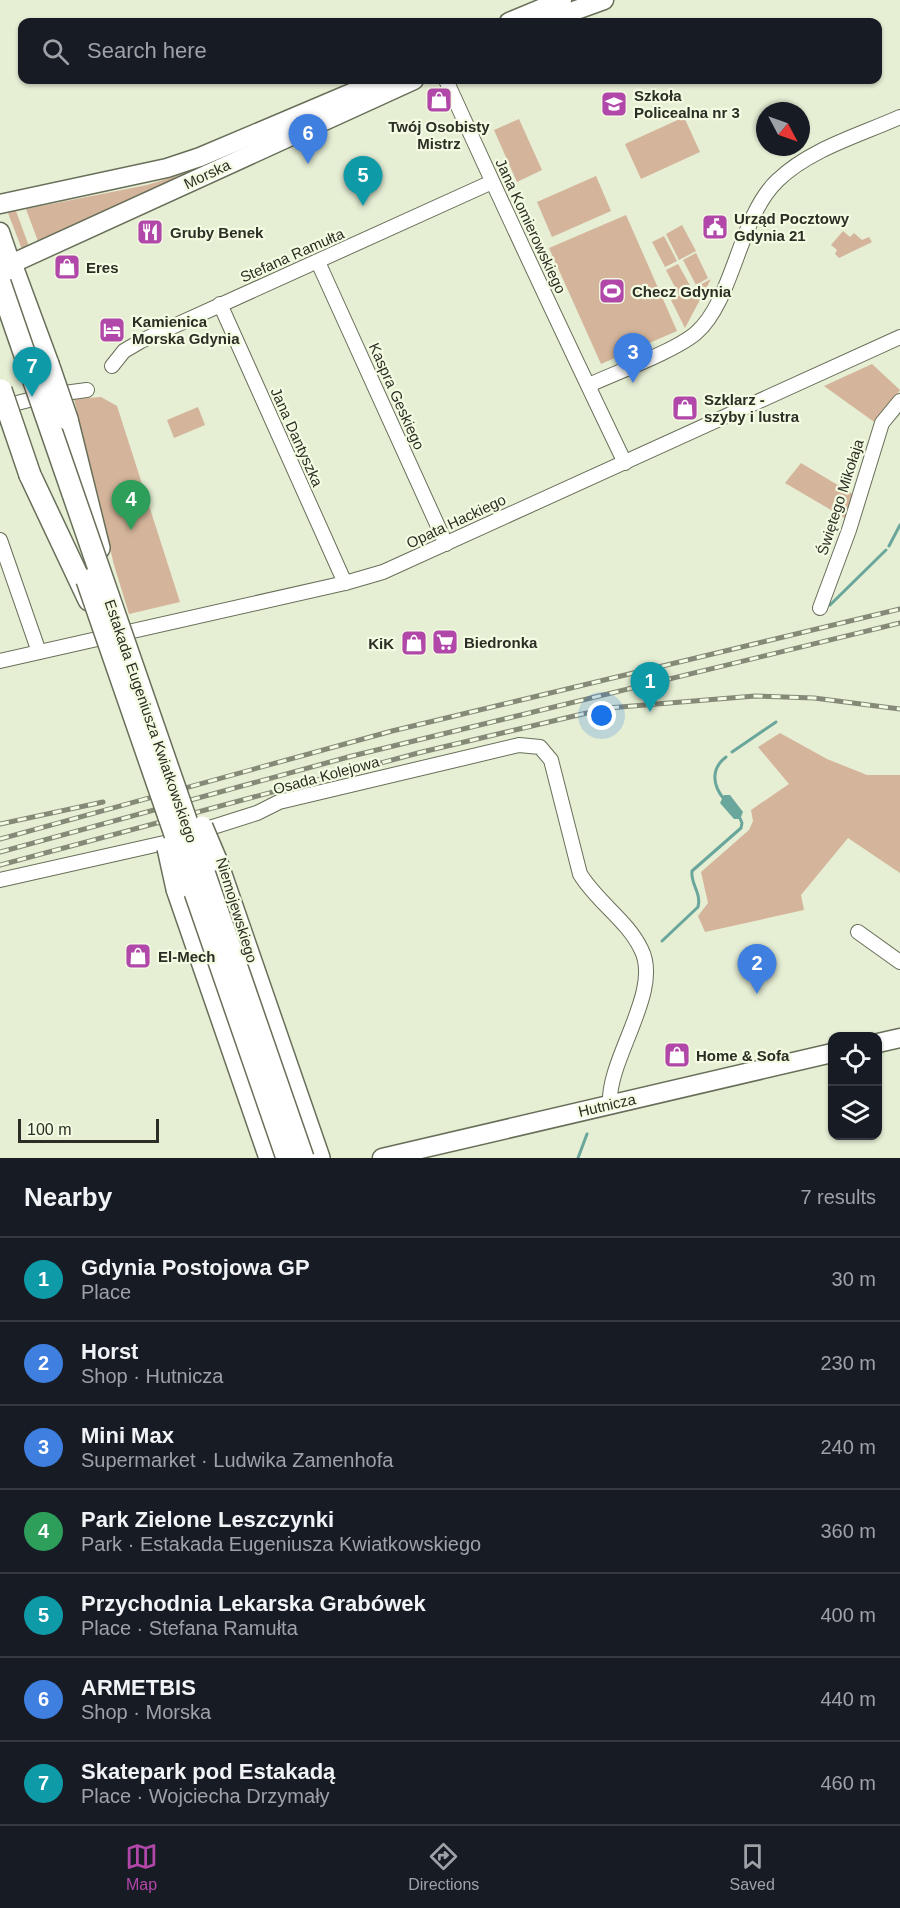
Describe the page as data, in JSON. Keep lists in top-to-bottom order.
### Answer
{
  "streets": {
    "highway": ["Estakada Eugeniusza Kwiatkowskiego"],
    "main road": ["Morska", "Hutnicza"],
    "street": [
      "Jana Komierowskiego",
      "Stefana Ramułta",
      "Kaspra Geskiego",
      "Jana Dantyszka",
      "Świętego Mikołaja",
      "Opata Hackiego",
      "Osada Kolejowa",
      "Niemojewskiego"
    ]
  },
  "crossings": [
    ["Jana Komierowskiego", "Stefana Ramułta"],
    ["Jana Komierowskiego", "Opata Hackiego"],
    ["Stefana Ramułta", "Kaspra Geskiego"],
    ["Stefana Ramułta", "Jana Dantyszka"],
    ["Kaspra Geskiego", "Opata Hackiego"],
    ["Jana Dantyszka", "Opata Hackiego"],
    ["Estakada Eugeniusza Kwiatkowskiego", "Niemojewskiego"],
    ["Osada Kolejowa", "Niemojewskiego"],
    ["Osada Kolejowa", "Hutnicza"]
  ],
  "places": {
    "shop": [
      "Twój Osobisty Mistrz",
      "Eres",
      "Szklarz - szyby i lustra",
      "KiK",
      "El-Mech",
      "Home & Sofa"
    ],
    "school or university": ["Szkoła Policealna nr 3"],
    "public building": ["Urząd Pocztowy Gdynia 21"],
    "restaurant": ["Gruby Benek"],
    "sports": ["Checz Gdynia"],
    "hotel": ["Kamienica Morska Gdynia"],
    "supermarket": ["Biedronka"]
  },
  "scale_bar": "100 m",
  "north": "bottom right",
  "page": {
    "search": "Search here",
    "pins": [
      "6",
      "5",
      "3",
      "7",
      "4",
      "1",
      "2"
    ],
    "scale": "100 m",
    "heading": ["Nearby", "7 results"],
    "list": [
      {
        "mark": "1",
        "name": "Gdynia Postojowa GP",
        "note": "Place",
        "value": "30 m"
      },
      {
        "mark": "2",
        "name": "Horst",
        "note": "Shop · Hutnicza",
        "value": "230 m"
      },
      {
        "mark": "3",
        "name": "Mini Max",
        "note": "Supermarket · Ludwika Zamenhofa",
        "value": "240 m"
      },
      {
        "mark": "4",
        "name": "Park Zielone Leszczynki",
        "note": "Park · Estakada Eugeniusza Kwiatkowskiego",
        "value": "360 m"
      },
      {
        "mark": "5",
        "name": "Przychodnia Lekarska Grabówek",
        "note": "Place · Stefana Ramułta",
        "value": "400 m"
      },
      {
        "mark": "6",
        "name": "ARMETBIS",
        "note": "Shop · Morska",
        "value": "440 m"
      },
      {
        "mark": "7",
        "name": "Skatepark pod Estakadą",
        "note": "Place · Wojciecha Drzymały",
        "value": "460 m"
      }
    ],
    "nav": ["Map", "Directions", "Saved"]
  }
}
